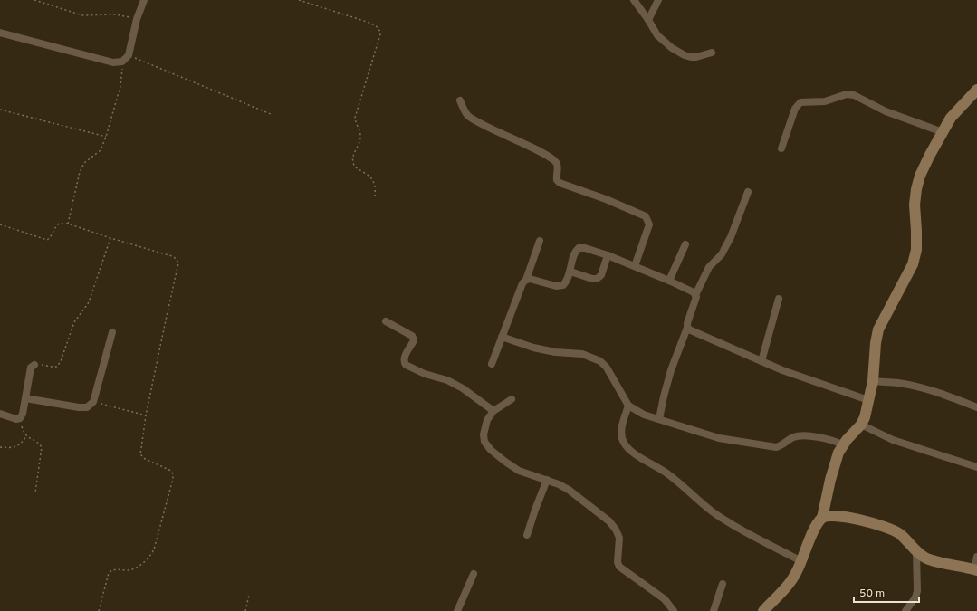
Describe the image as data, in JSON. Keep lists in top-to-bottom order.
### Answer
{
  "scale_bar": "50 m"
}
